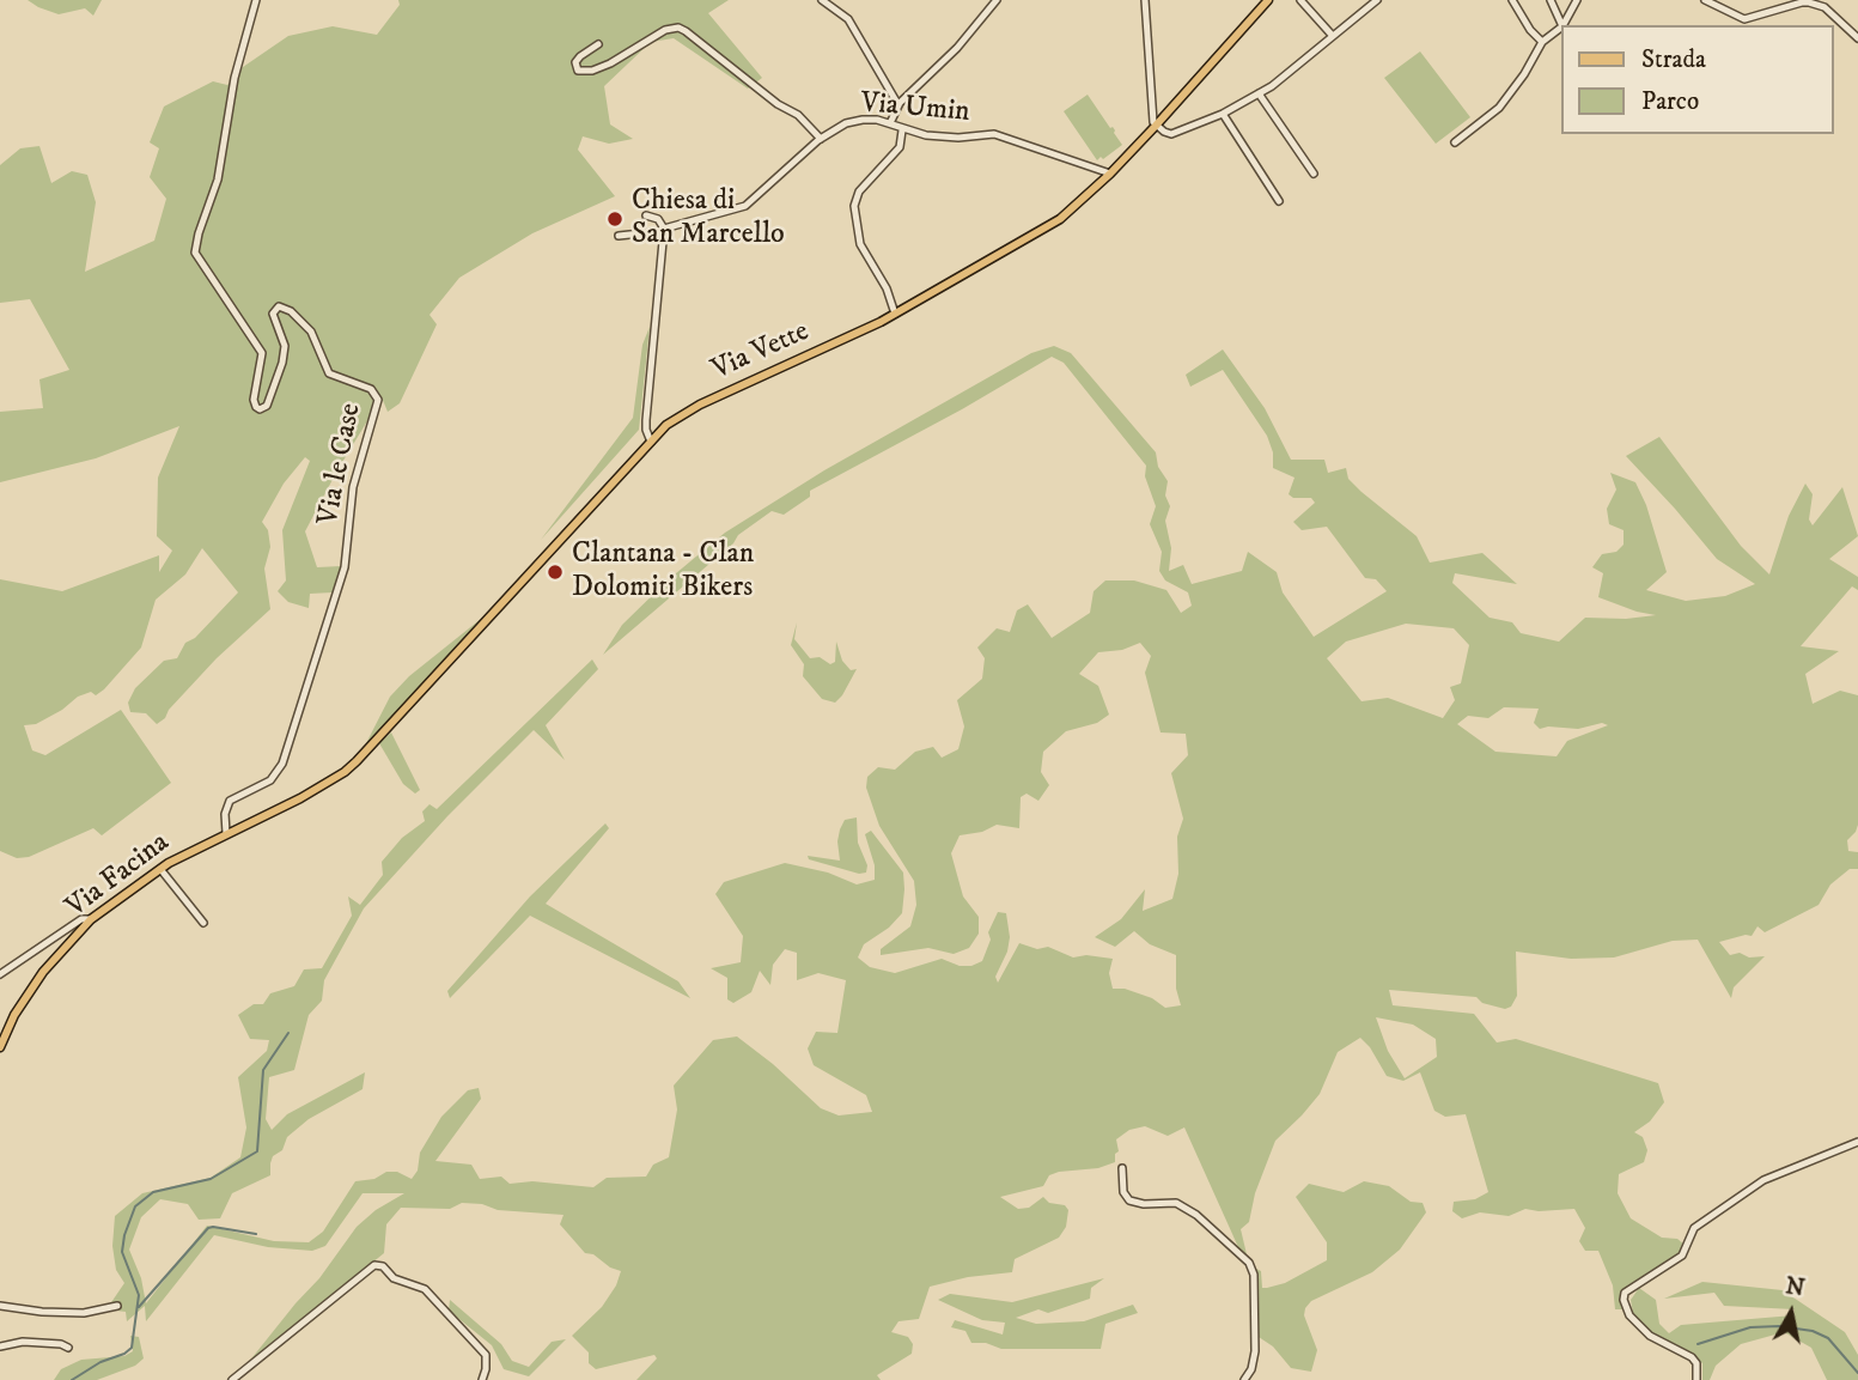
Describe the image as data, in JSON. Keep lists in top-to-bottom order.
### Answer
{
  "streets": {
    "main road": ["Via Vette", "Via Facina"],
    "street": ["Via Umin", "Via le Case"]
  },
  "crossings": [
    ["Via Umin", "Via Vette"],
    ["Via Vette", "Via Facina"],
    ["Via le Case", "Via Facina"]
  ],
  "places": ["Chiesa di San Marcello", "Clantana - Clan Dolomiti Bikers"],
  "legend": ["Strada", "Parco"],
  "north": "top"
}
